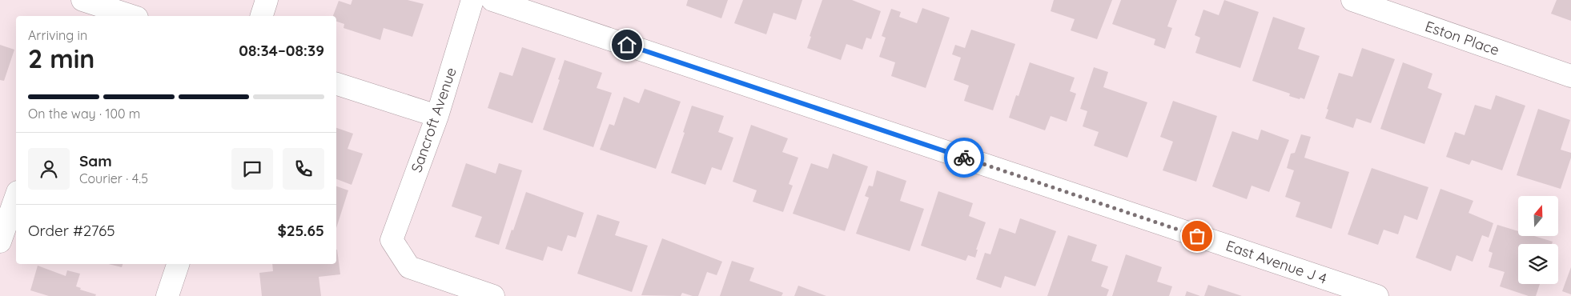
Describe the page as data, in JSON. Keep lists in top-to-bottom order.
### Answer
{
  "streets": {
    "street": ["Eston Place", "Sancroft Avenue", "East Avenue J 4"]
  },
  "north": "top",
  "page": {
    "heading": ["2 min", "Arriving in", "08:34–08:39"],
    "panel": [
      "Sam",
      "Courier · 4.5",
      "Order #2765",
      "$25.65"
    ],
    "bar": "On the way · 100 m"
  }
}
